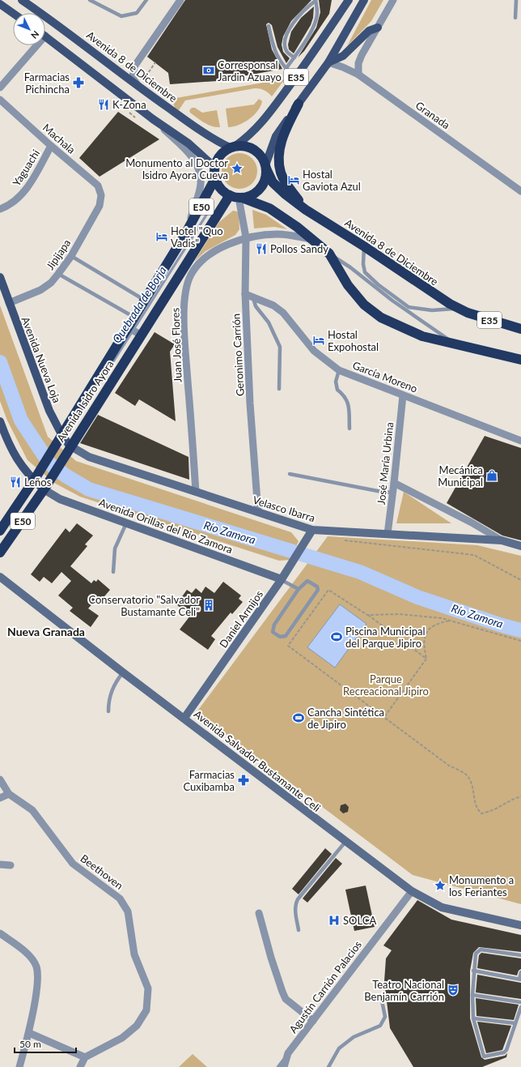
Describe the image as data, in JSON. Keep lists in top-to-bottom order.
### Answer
{
  "streets": {
    "highway": [
      "Avenida 8 de Diciembre",
      "E35",
      "E50",
      "Avenida Isidro Ayora"
    ],
    "main road": [
      "Avenida Nueva Loja",
      "Velasco Ibarra",
      "Avenida Orillas del Rio Zamora",
      "Daniel Armijos",
      "Avenida Salvador Bustamante Celi"
    ],
    "street": [
      "Granada",
      "Machala",
      "Yaguachi",
      "Jipijapa",
      "Juan José Flores",
      "Geronimo Carrión",
      "García Moreno",
      "José María Urbina",
      "Beethoven",
      "Agustín Carrión Palacios"
    ]
  },
  "crossings": [
    ["Avenida 8 de Diciembre", "E35"],
    ["Avenida 8 de Diciembre", "Geronimo Carrión"],
    ["Avenida 8 de Diciembre", "Avenida Isidro Ayora"],
    ["E35", "Granada"],
    ["E35", "Geronimo Carrión"],
    ["E35", "Avenida Isidro Ayora"],
    ["Machala", "Yaguachi"],
    ["Machala", "Jipijapa"],
    ["Jipijapa", "Avenida Nueva Loja"],
    ["Juan José Flores", "Geronimo Carrión"],
    ["Juan José Flores", "Velasco Ibarra"],
    ["Geronimo Carrión", "García Moreno"],
    ["Geronimo Carrión", "Avenida Isidro Ayora"],
    ["Geronimo Carrión", "Velasco Ibarra"],
    ["Avenida Nueva Loja", "Avenida Isidro Ayora"],
    ["Avenida Nueva Loja", "Velasco Ibarra"],
    ["García Moreno", "José María Urbina"],
    ["Avenida Isidro Ayora", "Velasco Ibarra"],
    ["Avenida Isidro Ayora", "Avenida Orillas del Rio Zamora"],
    ["José María Urbina", "Velasco Ibarra"],
    ["Velasco Ibarra", "Daniel Armijos"],
    ["Avenida Orillas del Rio Zamora", "Daniel Armijos"],
    ["Daniel Armijos", "Avenida Salvador Bustamante Celi"],
    ["Avenida Salvador Bustamante Celi", "Agustín Carrión Palacios"]
  ],
  "districts": ["Nueva Granada"],
  "water": ["Quebrada de Borja", "Río Zamora"],
  "parks": ["Parque Recreacional Jipiro"],
  "places": {
    "bank": ["Corresponsal Jardin Azuayo"],
    "pharmacy": ["Farmacias Pichincha", "Farmacias Cuxibamba"],
    "restaurant": ["K-Zona", "Pollos Sandy", "Leños"],
    "place": ["Monumento al Doctor Isidro Ayora Cueva", "Monumento a los Feriantes"],
    "hotel": ["Hostal Gaviota Azul", "Hotel \"Quo Vadis\"", "Hostal Expohostal"],
    "shop": ["Mecánica Municipal"],
    "building": ["Conservatorio \"Salvador Bustamante Celi\""],
    "sports": ["Piscina Municipal del Parque Jipiro", "Cancha Sintética de Jipiro"],
    "hospital": ["SOLCA"],
    "theatre": ["Teatro Nacional Benjamín Carrión"]
  },
  "scale_bar": "50 m",
  "north": "bottom right"
}
